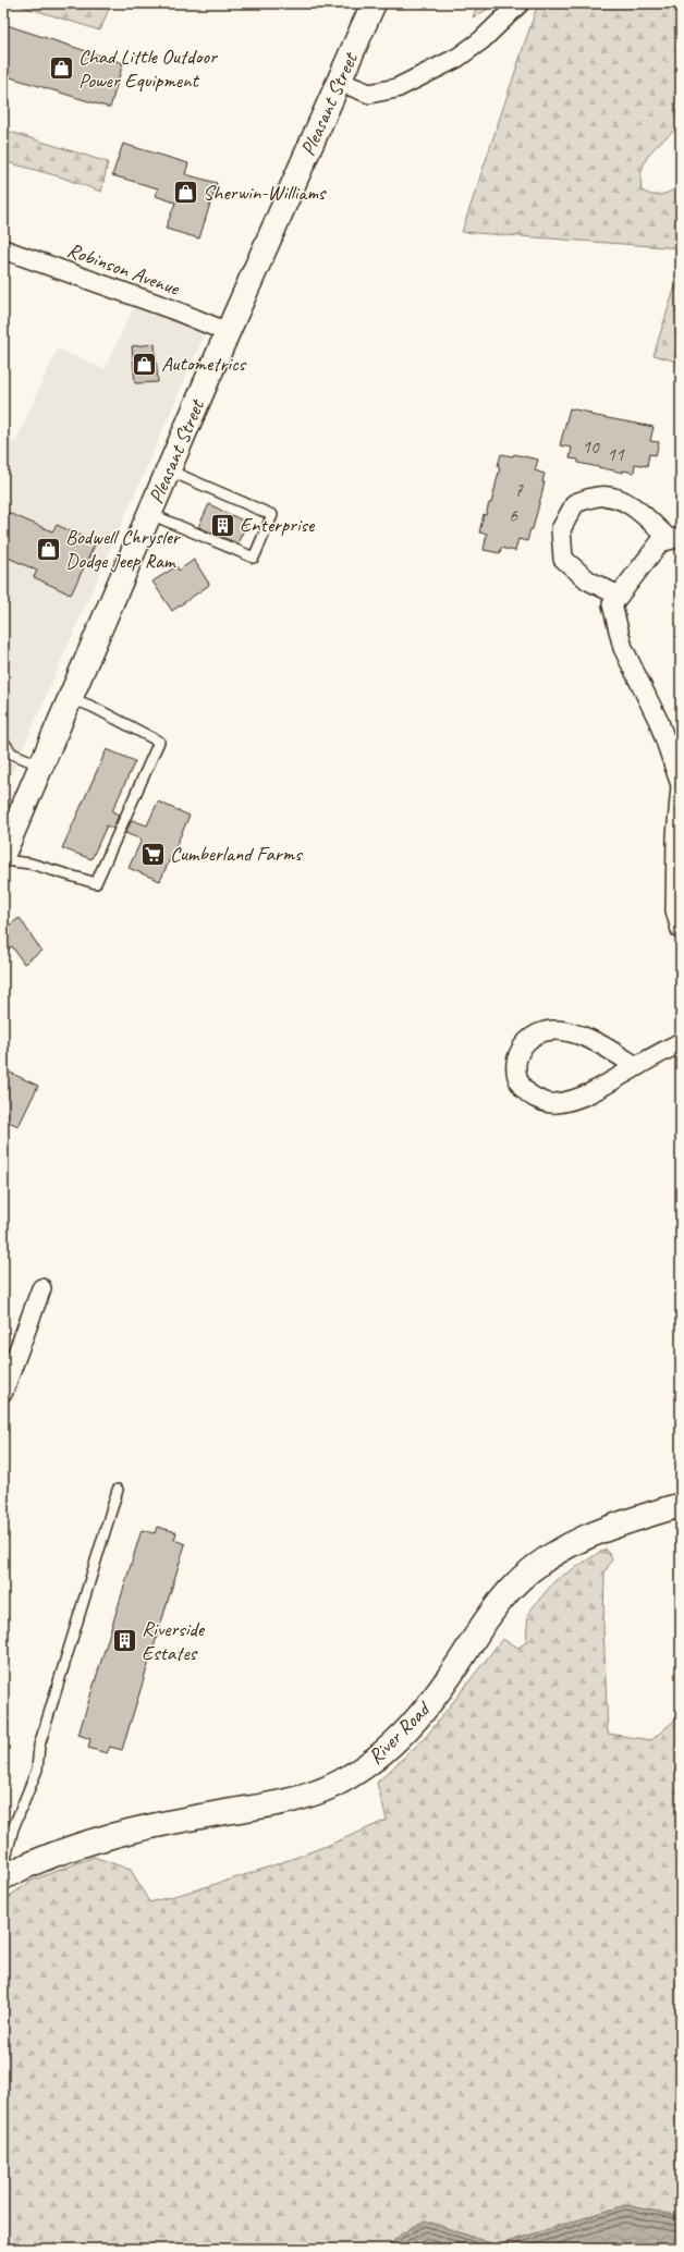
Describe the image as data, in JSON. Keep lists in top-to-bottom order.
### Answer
{
  "streets": {
    "main road": ["Pleasant Street", "River Road"],
    "street": ["Robinson Avenue"]
  },
  "crossings": [
    ["Pleasant Street", "Robinson Avenue"]
  ],
  "places": {
    "shop": [
      "Chad Little Outdoor Power Equipment",
      "Sherwin-Williams",
      "Autometrics",
      "Bodwell Chrysler Dodge Jeep Ram"
    ],
    "building": ["Enterprise", "Riverside Estates"],
    "supermarket": ["Cumberland Farms"]
  },
  "house_numbers": [
    "10",
    "11",
    "7",
    "6"
  ]
}
